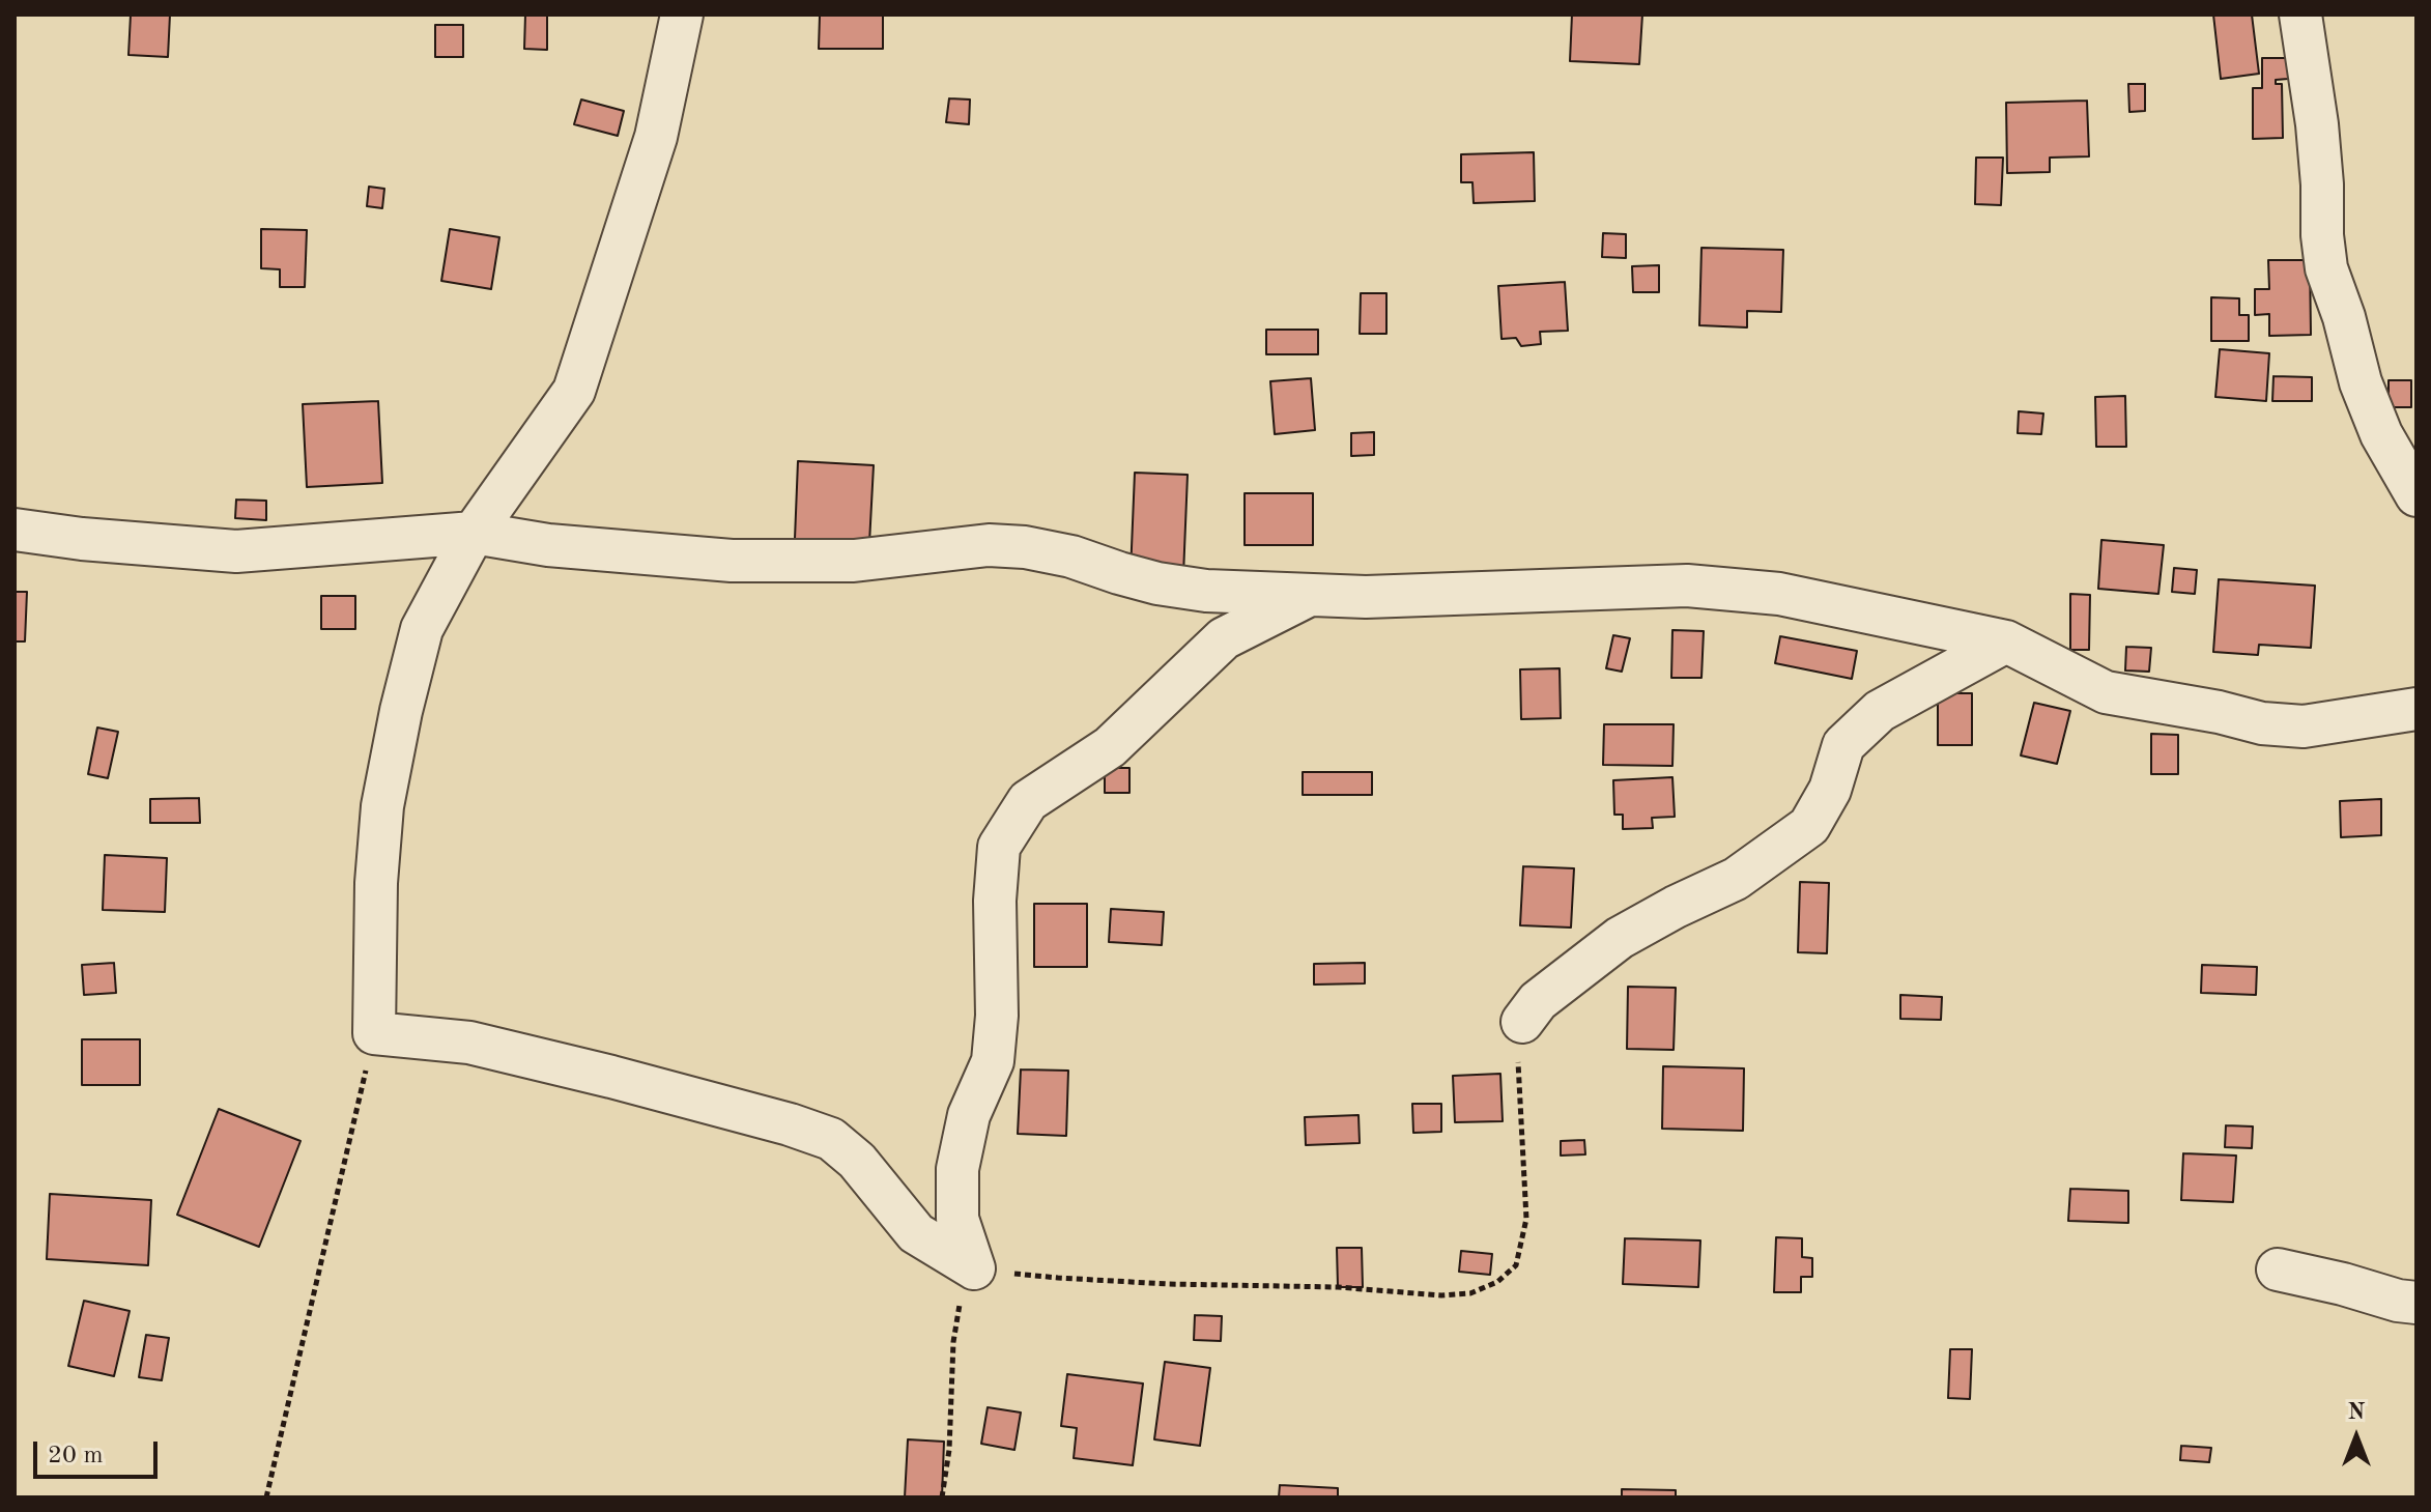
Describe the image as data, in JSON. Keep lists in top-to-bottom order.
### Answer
{
  "scale_bar": "20 m",
  "north": "top"
}
